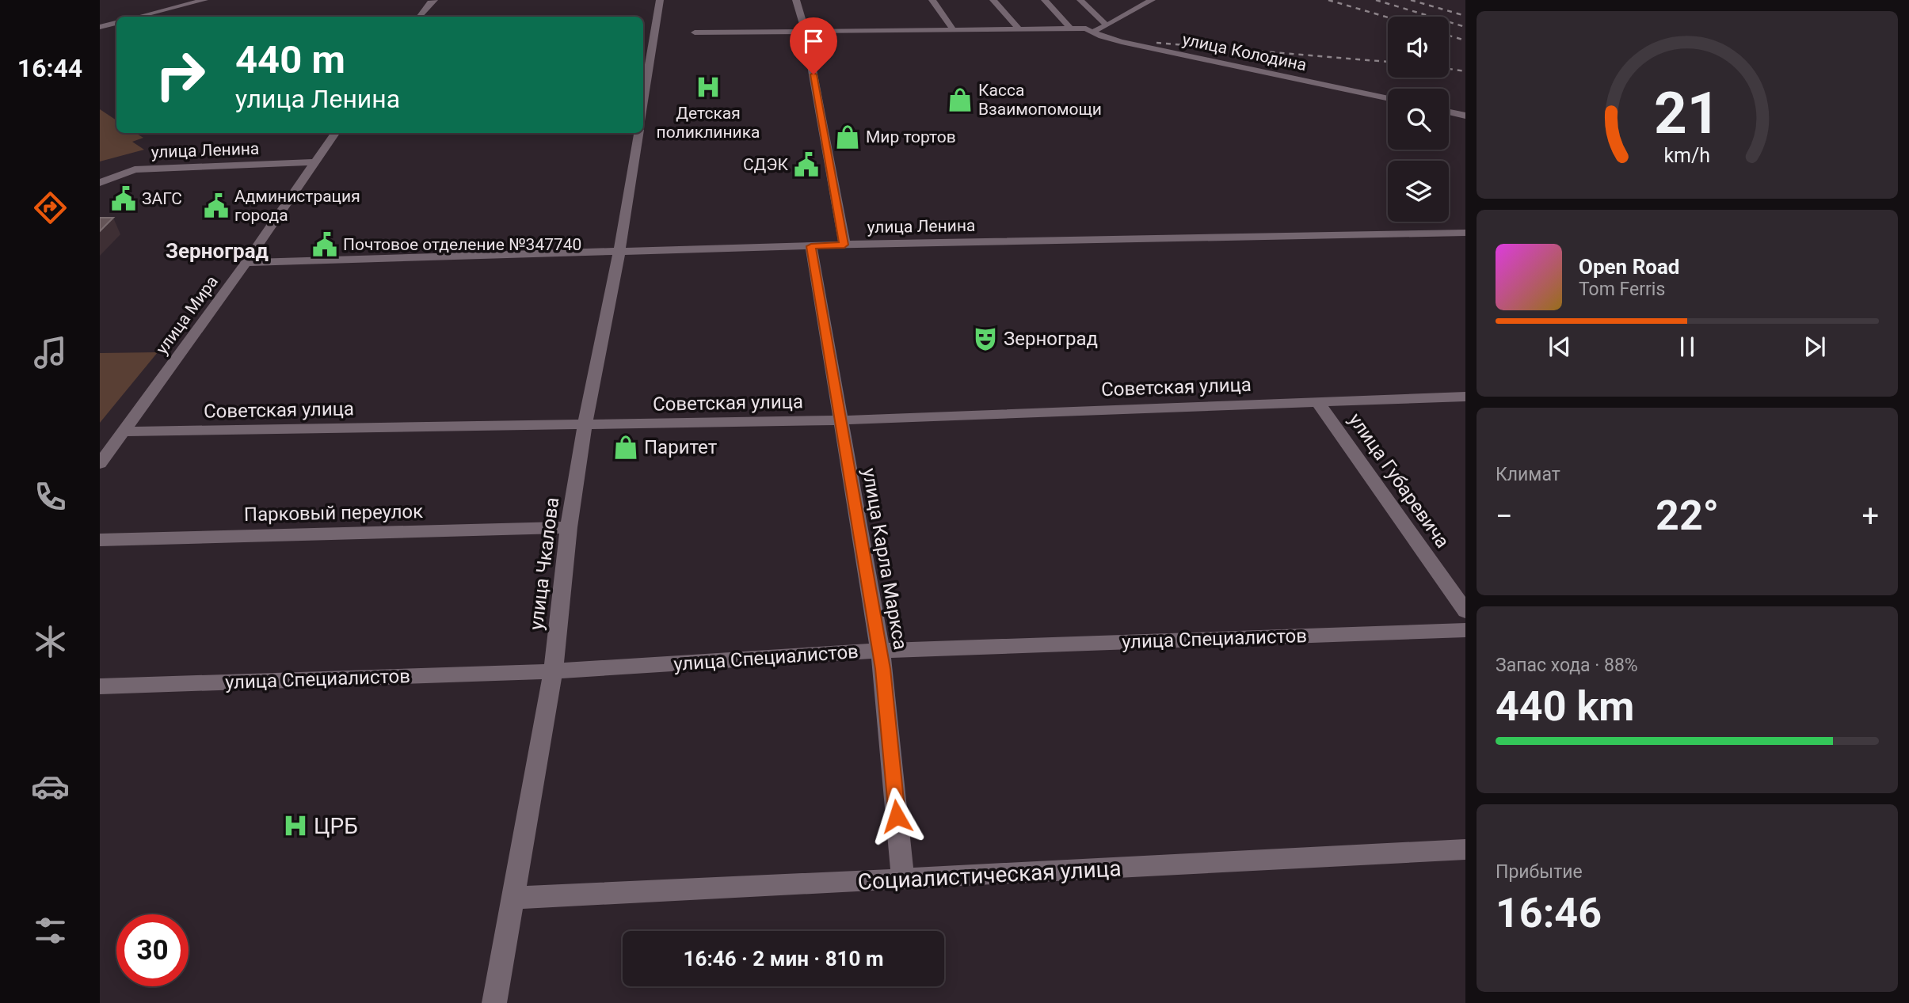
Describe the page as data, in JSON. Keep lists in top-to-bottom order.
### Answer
{
  "streets": {
    "street": [
      "улица Колодина",
      "улица Ленина",
      "улица Мира",
      "Советская улица",
      "улица Губаревича",
      "Парковый переулок",
      "улица Карла Маркса",
      "улица Чкалова",
      "улица Специалистов",
      "Социалистическая улица"
    ]
  },
  "crossings": [
    ["улица Ленина", "улица Мира"],
    ["улица Ленина", "улица Карла Маркса"],
    ["улица Ленина", "улица Чкалова"],
    ["улица Мира", "Советская улица"],
    ["Советская улица", "улица Губаревича"],
    ["Советская улица", "улица Карла Маркса"],
    ["Советская улица", "улица Чкалова"],
    ["Парковый переулок", "улица Чкалова"],
    ["улица Карла Маркса", "улица Специалистов"],
    ["улица Карла Маркса", "Социалистическая улица"],
    ["улица Чкалова", "улица Специалистов"],
    ["улица Чкалова", "Социалистическая улица"]
  ],
  "districts": ["Зерноград"],
  "places": {
    "hospital": ["Детская поликлиника", "ЦРБ"],
    "shop": ["Касса Взаимопомощи", "Мир тортов", "Паритет"],
    "public building": [
      "СДЭК",
      "ЗАГС",
      "Администрация города",
      "Почтовое отделение №347740"
    ],
    "theatre": ["Зерноград"]
  },
  "page": {
    "tabs": "16:44",
    "turn": ["440 m", "улица Ленина"],
    "song": ["Open Road", "Tom Ferris"],
    "tile": [
      "Климат",
      ["Запас хода · 88%", "440 km"],
      ["Прибытие", "16:46"]
    ],
    "heat": ["−", "22°", "+"],
    "limit": "30",
    "trip": "16:46 · 2 мин · 810 m",
    "gauge": ["21", "km/h"]
  }
}
